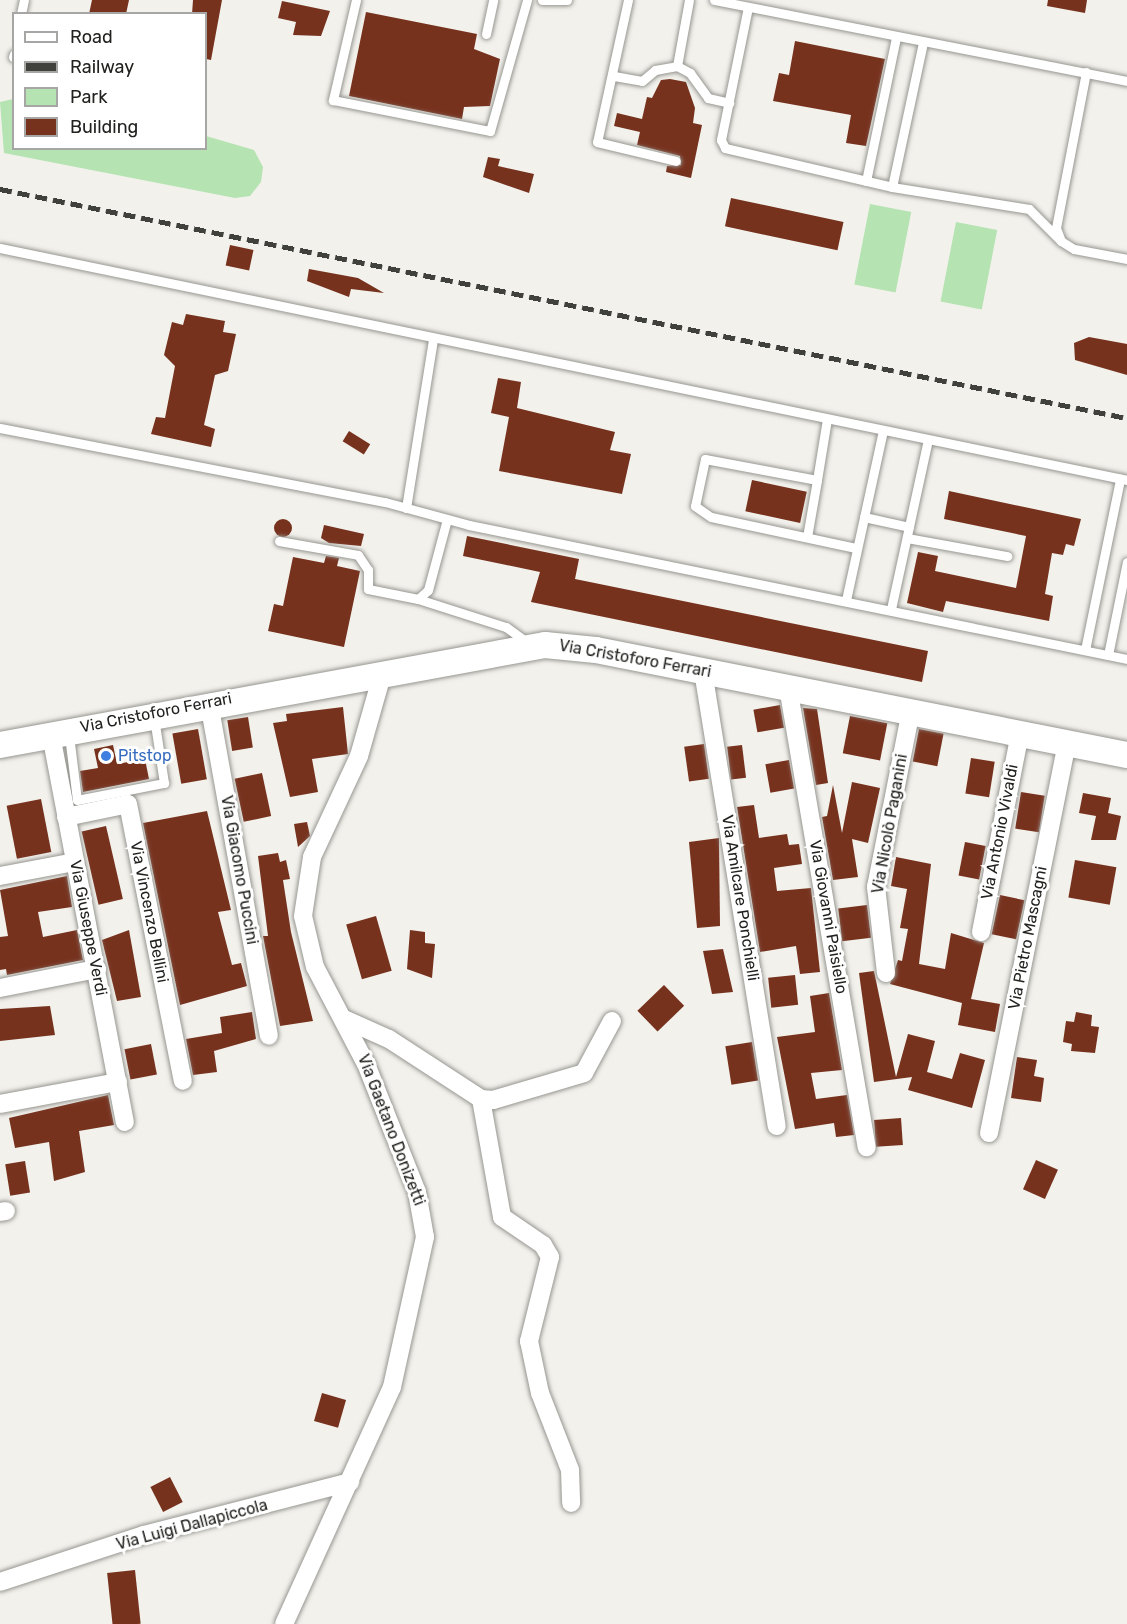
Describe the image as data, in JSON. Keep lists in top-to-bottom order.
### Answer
{
  "streets": {
    "main road": ["Via Cristoforo Ferrari"],
    "street": [
      "Via Nicolò Paganini",
      "Via Antonio Vivaldi",
      "Via Giacomo Puccini",
      "Via Amilcare Ponchielli",
      "Via Vincenzo Bellini",
      "Via Giovanni Paisiello",
      "Via Giuseppe Verdi",
      "Via Pietro Mascagni",
      "Via Gaetano Donizetti",
      "Via Luigi Dallapiccola"
    ]
  },
  "crossings": [
    ["Via Cristoforo Ferrari", "Via Nicolò Paganini"],
    ["Via Cristoforo Ferrari", "Via Antonio Vivaldi"],
    ["Via Cristoforo Ferrari", "Via Giacomo Puccini"],
    ["Via Cristoforo Ferrari", "Via Amilcare Ponchielli"],
    ["Via Cristoforo Ferrari", "Via Giovanni Paisiello"],
    ["Via Cristoforo Ferrari", "Via Giuseppe Verdi"],
    ["Via Cristoforo Ferrari", "Via Pietro Mascagni"],
    ["Via Cristoforo Ferrari", "Via Gaetano Donizetti"],
    ["Via Vincenzo Bellini", "Via Giuseppe Verdi"],
    ["Via Gaetano Donizetti", "Via Luigi Dallapiccola"]
  ],
  "places": ["Pitstop"],
  "legend": [
    "Road",
    "Railway",
    "Park",
    "Building"
  ]
}
